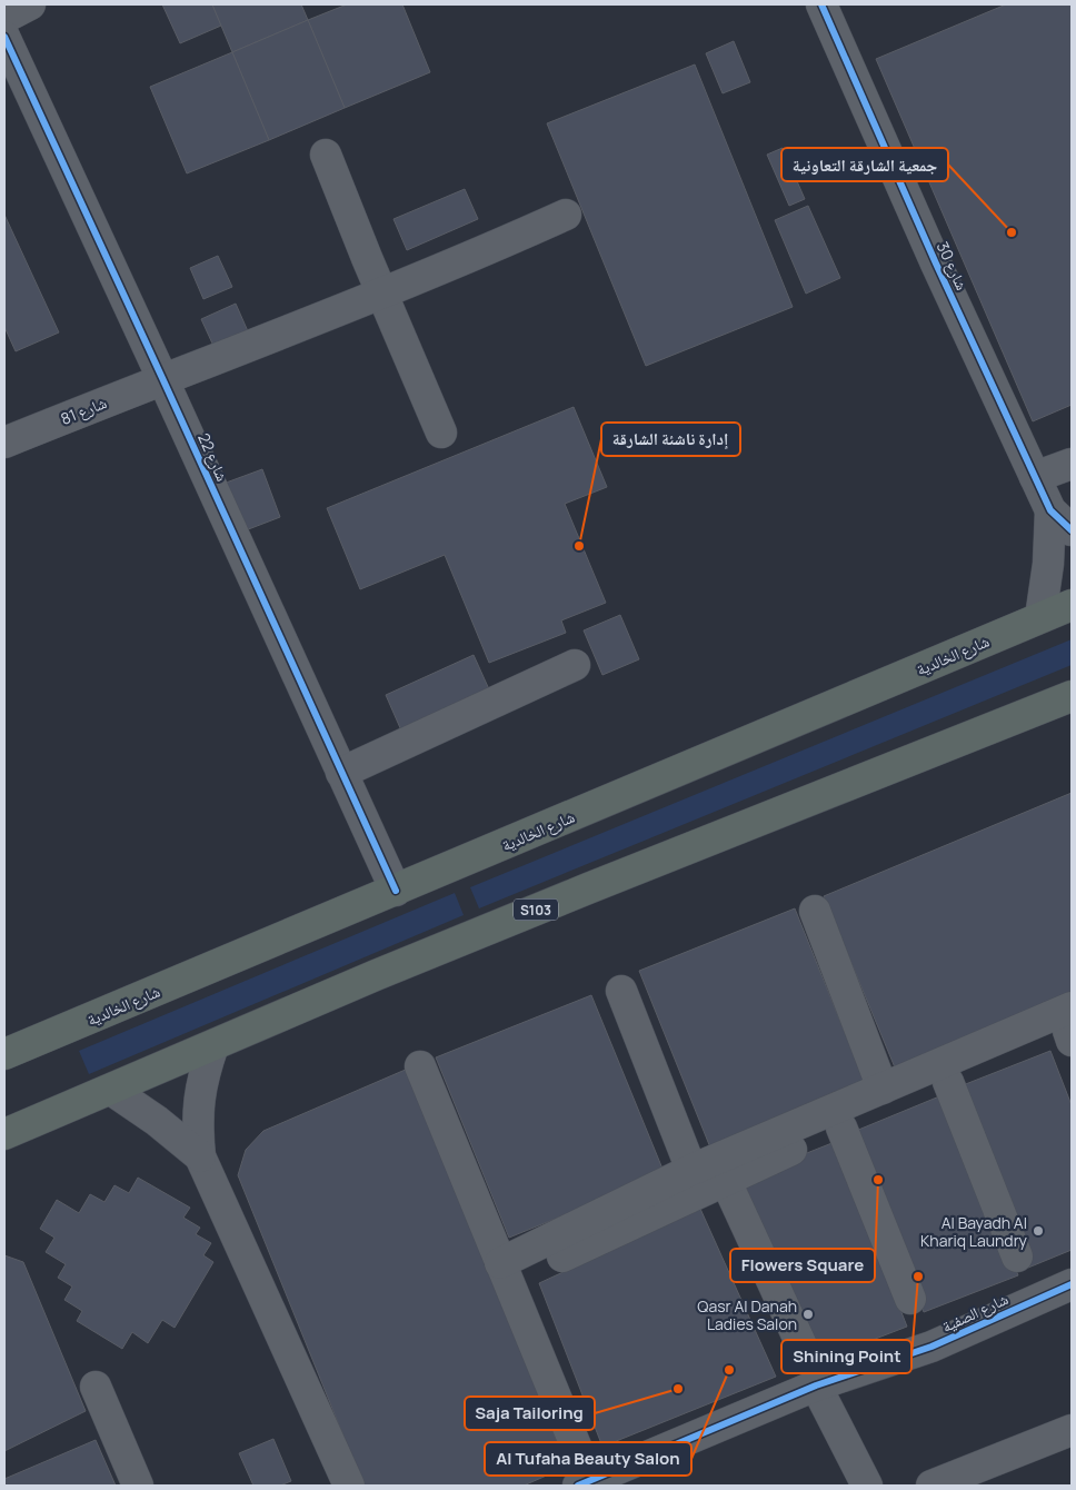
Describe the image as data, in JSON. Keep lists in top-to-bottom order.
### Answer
{
  "streets": {
    "main road": ["شارع الخالدية", "S103"],
    "street": [
      "شارع 30",
      "شارع 81",
      "شارع 22",
      "شارع الصفية"
    ]
  },
  "crossings": [
    ["شارع 30", "شارع الخالدية"],
    ["شارع 81", "شارع 22"],
    ["شارع 22", "شارع الخالدية"]
  ],
  "places": [
    "جمعية الشارقة التعاونية",
    "إدارة ناشئة الشارقة",
    "Flowers Square",
    "Al Bayadh Al Khariq Laundry",
    "Shining Point",
    "Qasr Al Danah Ladies Salon",
    "Al Tufaha Beauty Salon",
    "Saja Tailoring"
  ]
}
